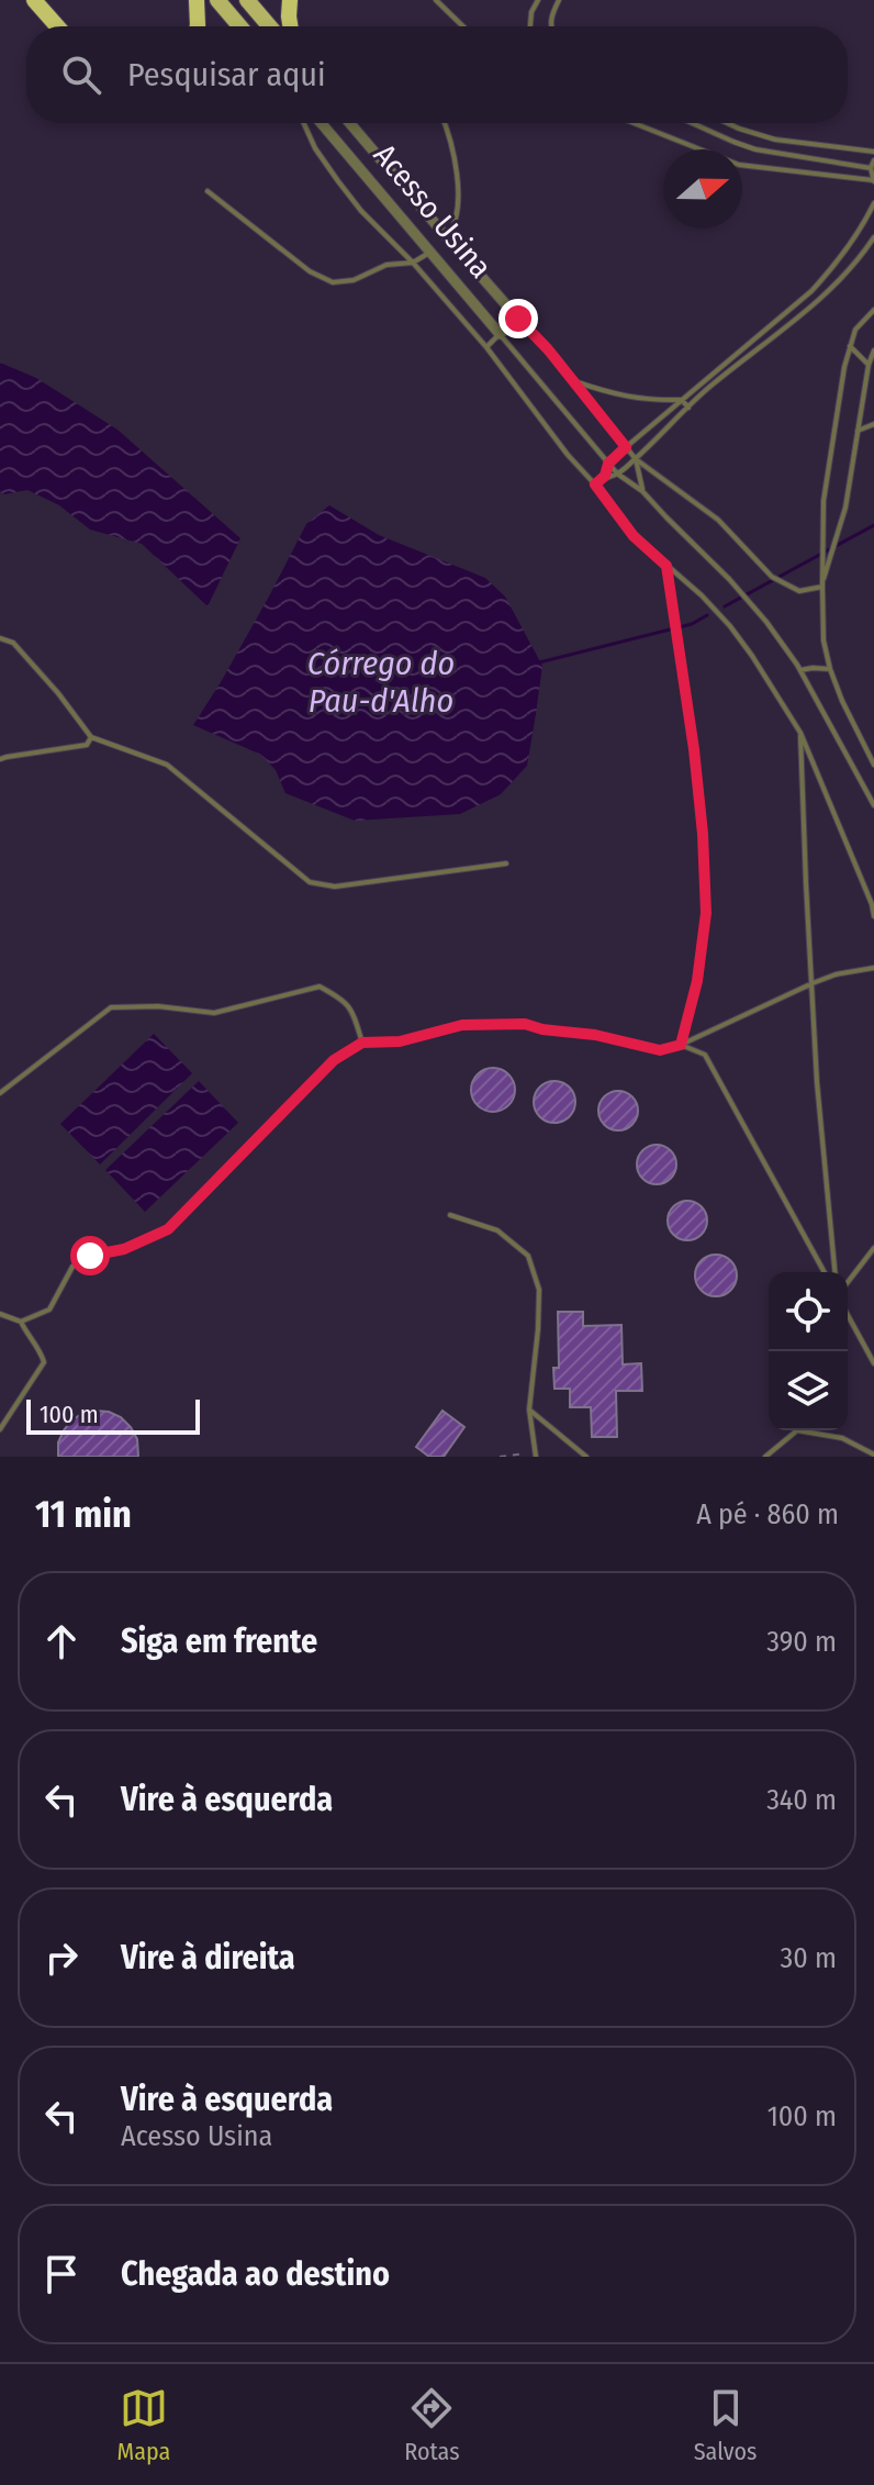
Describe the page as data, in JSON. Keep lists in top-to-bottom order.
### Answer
{
  "streets": {
    "street": ["Acesso Usina"]
  },
  "water": ["Córrego do Pau-d'Alho"],
  "scale_bar": "100 m",
  "north": "right",
  "page": {
    "search": "Pesquisar aqui",
    "scale": "100 m",
    "heading": ["11 min", "A pé · 860 m"],
    "list": [
      ["Siga em frente", "390 m"],
      ["Vire à esquerda", "340 m"],
      ["Vire à direita", "30 m"],
      ["Vire à esquerda", "Acesso Usina", "100 m"],
      "Chegada ao destino"
    ],
    "nav": ["Mapa", "Rotas", "Salvos"]
  }
}
